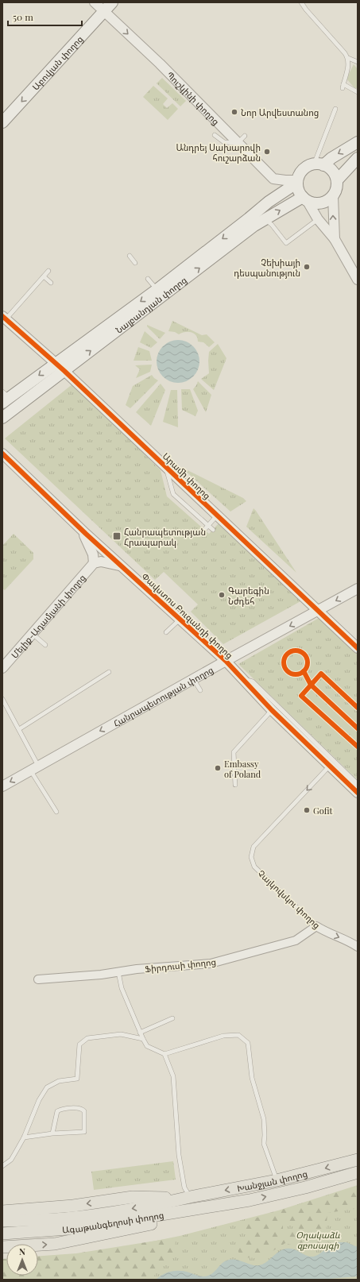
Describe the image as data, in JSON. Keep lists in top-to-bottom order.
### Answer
{
  "streets": {
    "main road": [
      "Աբովյան փողոց",
      "Նալբանդյան փողոց",
      "Խանջյան փողոց",
      "Ագաթանգեղոսի փողոց"
    ],
    "street": [
      "Պուշկինի փողոց",
      "Արամի փողոց",
      "Մելիք-Ադամյանի փողոց",
      "Փավստոս Բուզանդի փողոց",
      "Հանրապետության փողոց",
      "Չայկովսկու փողոց",
      "Ֆիրդուսի փողոց"
    ]
  },
  "crossings": [
    ["Աբովյան փողոց", "Պուշկինի փողոց"],
    ["Պուշկինի փողոց", "Նալբանդյան փողոց"],
    ["Նալբանդյան փողոց", "Արամի փողոց"],
    ["Արամի փողոց", "Հանրապետության փողոց"],
    ["Փավստոս Բուզանդի փողոց", "Հանրապետության փողոց"],
    ["Փավստոս Բուզանդի փողոց", "Չայկովսկու փողոց"],
    ["Չայկովսկու փողոց", "Ֆիրդուսի փողոց"],
    ["Խանջյան փողոց", "Ագաթանգեղոսի փողոց"]
  ],
  "one_way": ["Աբովյան փողոց", "Պուշկինի փողոց", "Հանրապետության փողոց"],
  "parks": ["Օղակաձև զբոսայգի"],
  "places": {
    "other": [
      "Նոր Արվեստանոց",
      "Անդրեյ Սախարովի հուշարձան",
      "Չեխիայի դեսպանություն",
      "Գարեգին Նժդեհ",
      "Embassy of Poland",
      "Gofit"
    ],
    "transit": ["Հանրապետության Հրապարակ"]
  },
  "scale_bar": "50 m",
  "north": "top"
}
